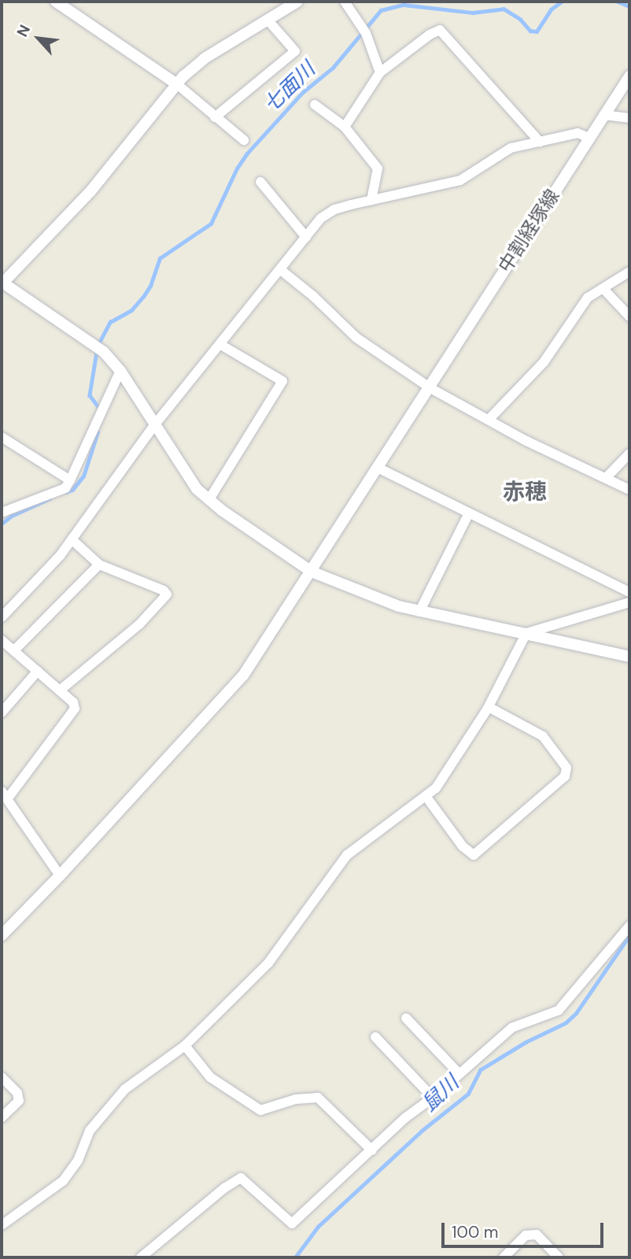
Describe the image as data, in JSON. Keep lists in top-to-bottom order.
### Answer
{
  "streets": {
    "street": ["中割経塚線"]
  },
  "districts": ["赤穂"],
  "water": ["七面川", "鼠川"],
  "scale_bar": "100 m",
  "north": "top left"
}
